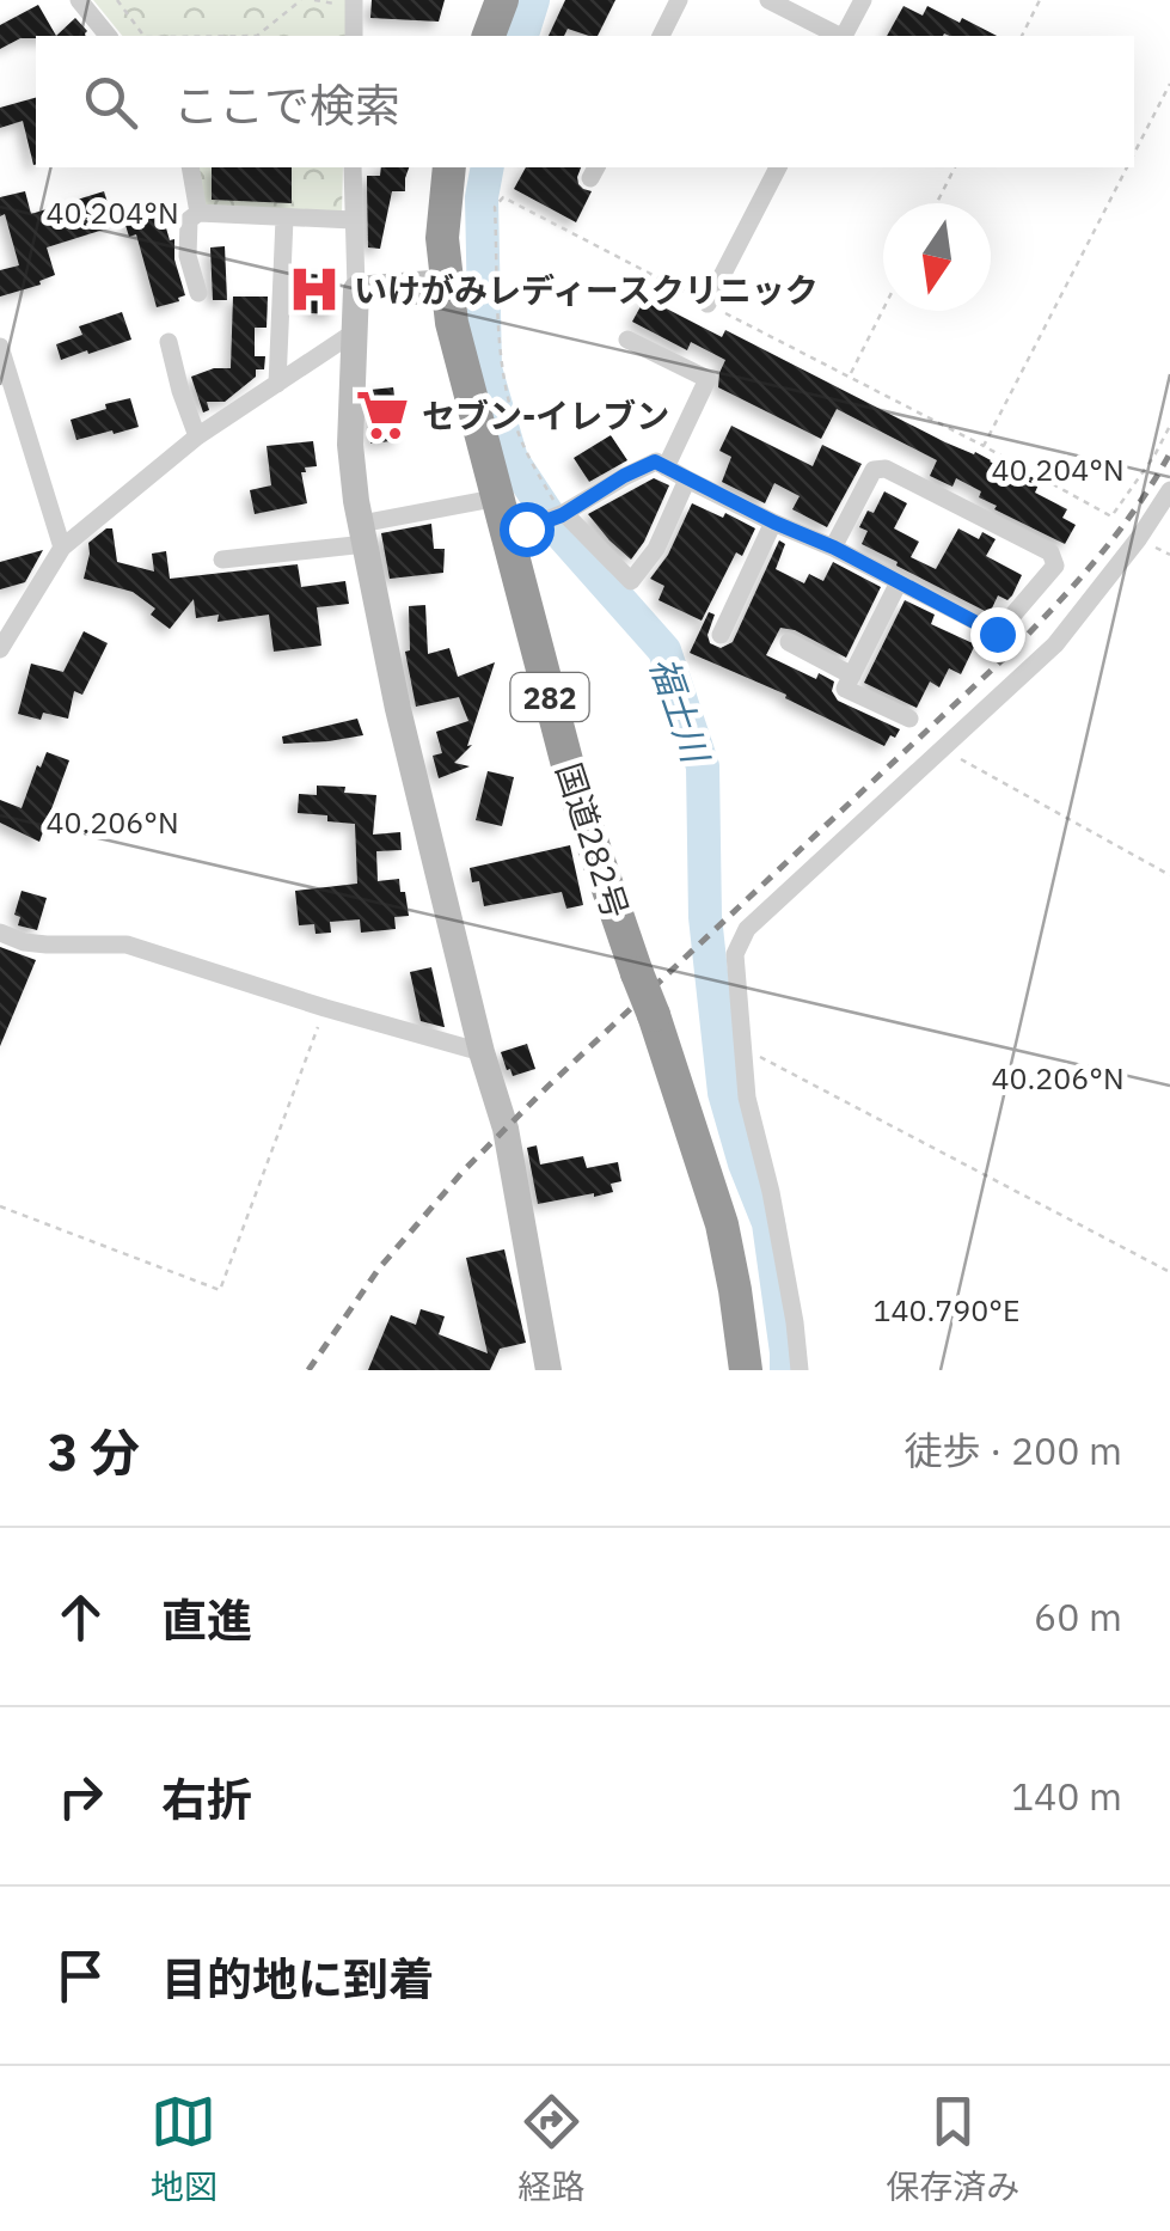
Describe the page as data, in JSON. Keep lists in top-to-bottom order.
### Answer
{
  "streets": {
    "highway": ["282", "国道282号"]
  },
  "water": ["福士川"],
  "places": {
    "hospital": ["いけがみレディースクリニック"],
    "supermarket": ["セブン-イレブン"]
  },
  "north": "bottom",
  "page": {
    "search": "ここで検索",
    "heading": ["3 分", "徒歩 · 200 m"],
    "list": [
      ["直進", "60 m"],
      ["右折", "140 m"],
      "目的地に到着"
    ],
    "nav": ["地図", "経路", "保存済み"]
  },
  "coordinates": ["40.204°N", "40.206°N", "140.790°E"]
}
